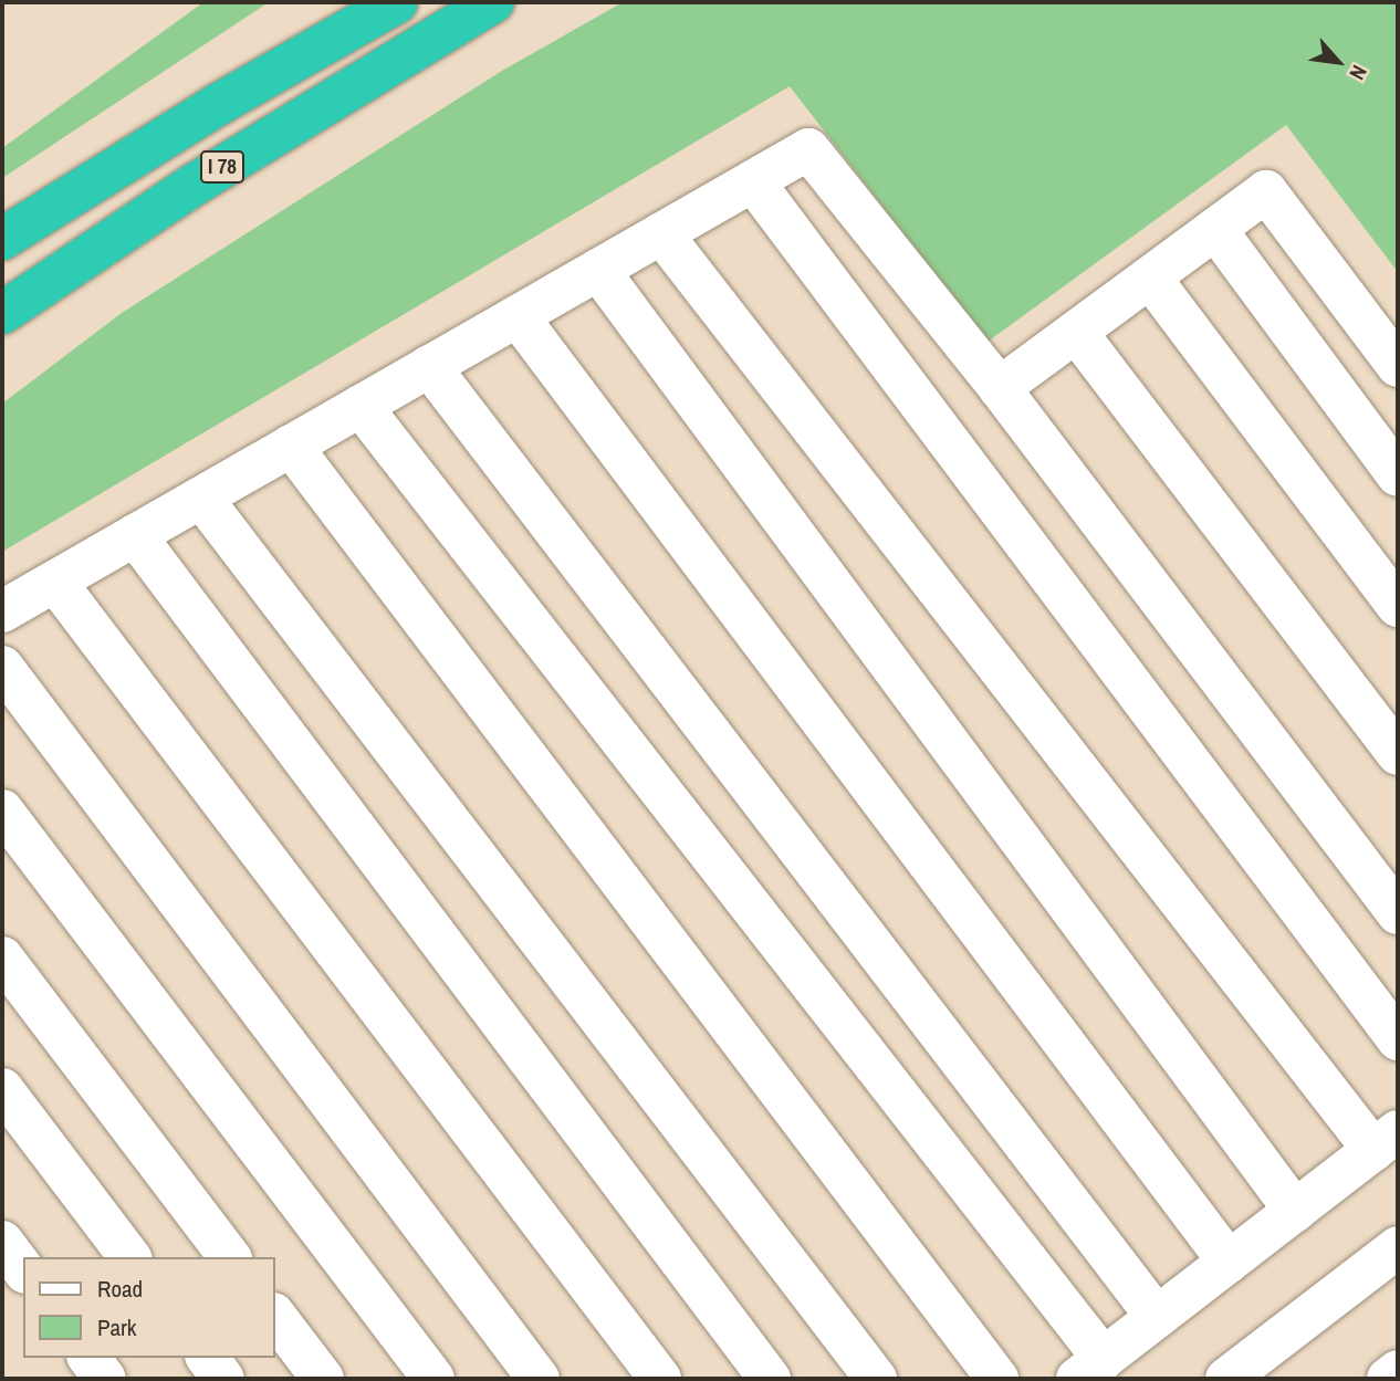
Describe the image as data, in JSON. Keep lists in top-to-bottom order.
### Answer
{
  "streets": {
    "highway": ["I 78"]
  },
  "legend": ["Road", "Park"],
  "north": "bottom right"
}
